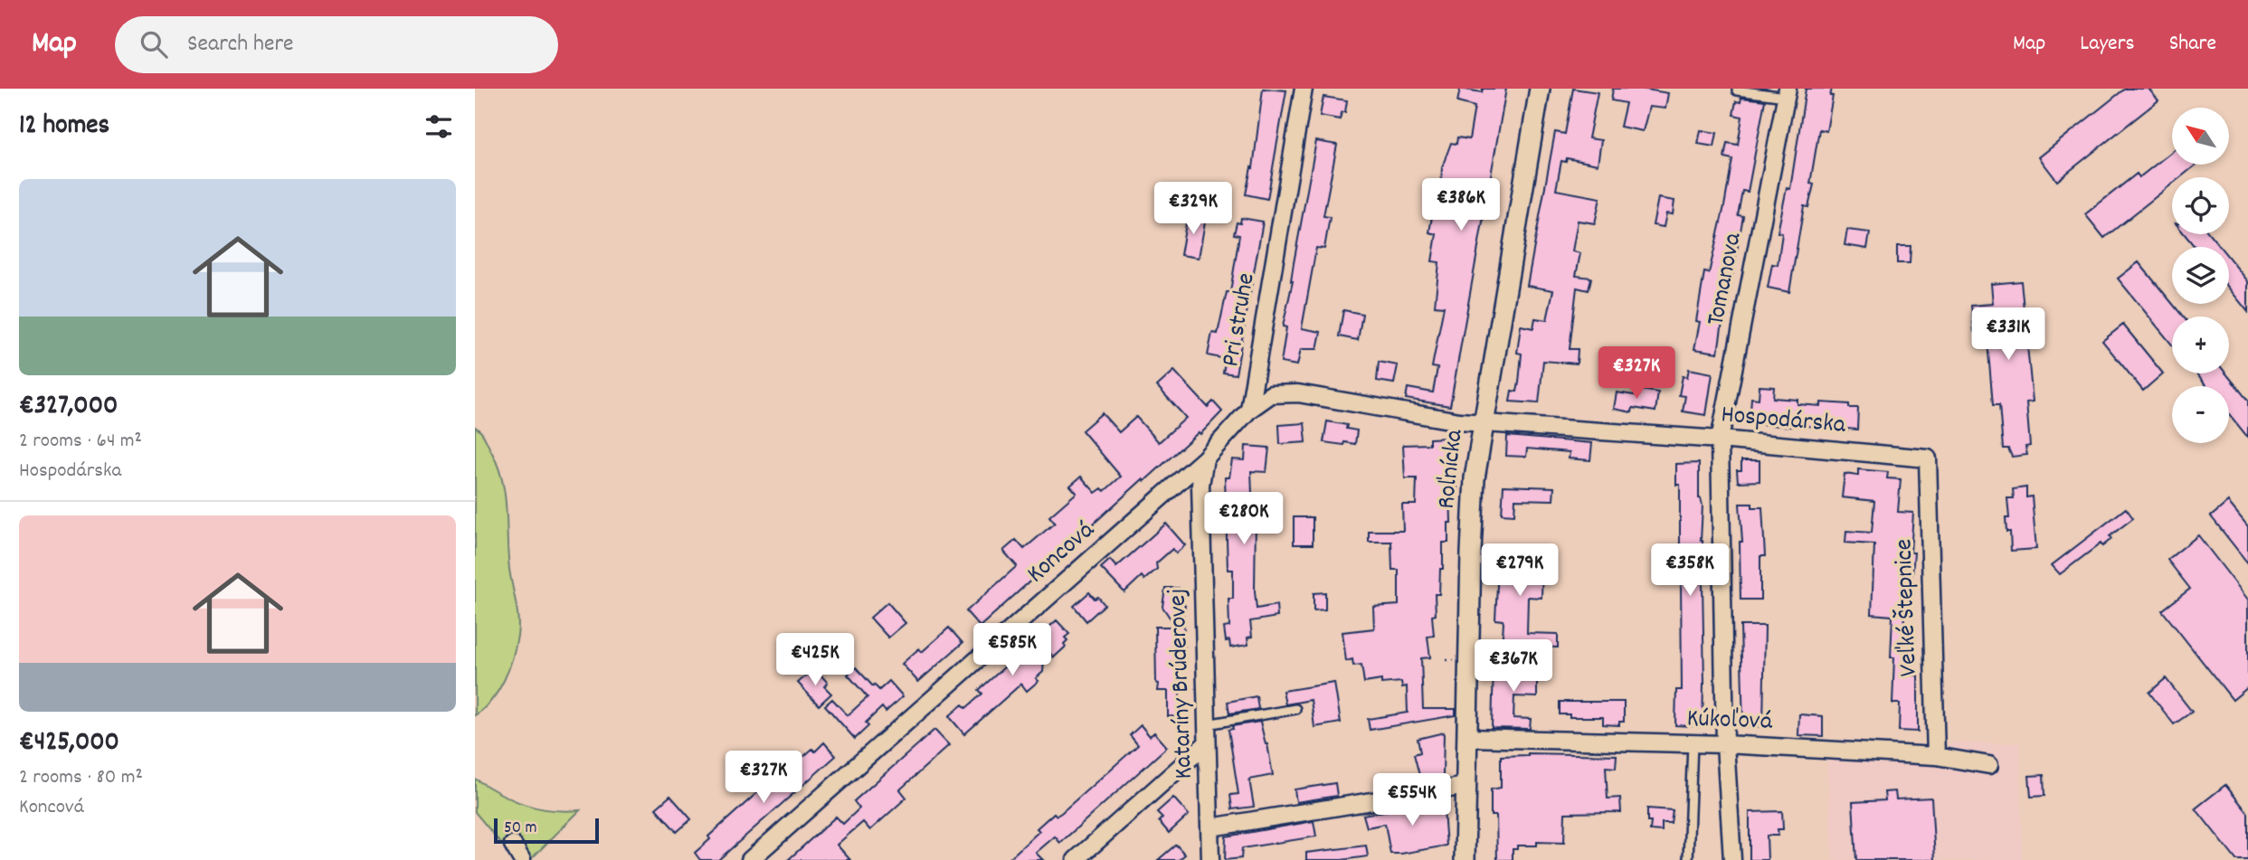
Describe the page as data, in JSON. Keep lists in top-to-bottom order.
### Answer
{
  "streets": {
    "street": [
      "Tomanova",
      "Pri struhe",
      "Hospodárska",
      "Roľnícka",
      "Koncová",
      "Veľké Štepnice",
      "Kataríny Brúderovej",
      "Kúkoľová"
    ]
  },
  "crossings": [
    ["Tomanova", "Hospodárska"],
    ["Tomanova", "Kúkoľová"],
    ["Hospodárska", "Roľnícka"],
    ["Hospodárska", "Veľké Štepnice"],
    ["Roľnícka", "Kúkoľová"],
    ["Koncová", "Kataríny Brúderovej"],
    ["Veľké Štepnice", "Kúkoľová"]
  ],
  "scale_bar": "50 m",
  "north": "top left",
  "page": {
    "header": "Map",
    "search": "Search here",
    "nav": ["Map", "Layers", "Share"],
    "heading": "12 homes",
    "map_buttons": ["+", "−"],
    "list": [
      {
        "name": "€327,000",
        "note": "2 rooms · 64 m² · Hospodárska"
      },
      {
        "name": "€425,000",
        "note": "2 rooms · 80 m² · Koncová"
      }
    ],
    "price": [
      "€386K",
      "€329K",
      "€331K",
      "€327K",
      "€280K",
      "€279K",
      "€358K",
      "€585K",
      "€425K",
      "€367K",
      "€327K",
      "€554K"
    ],
    "scale": "50 m"
  }
}
